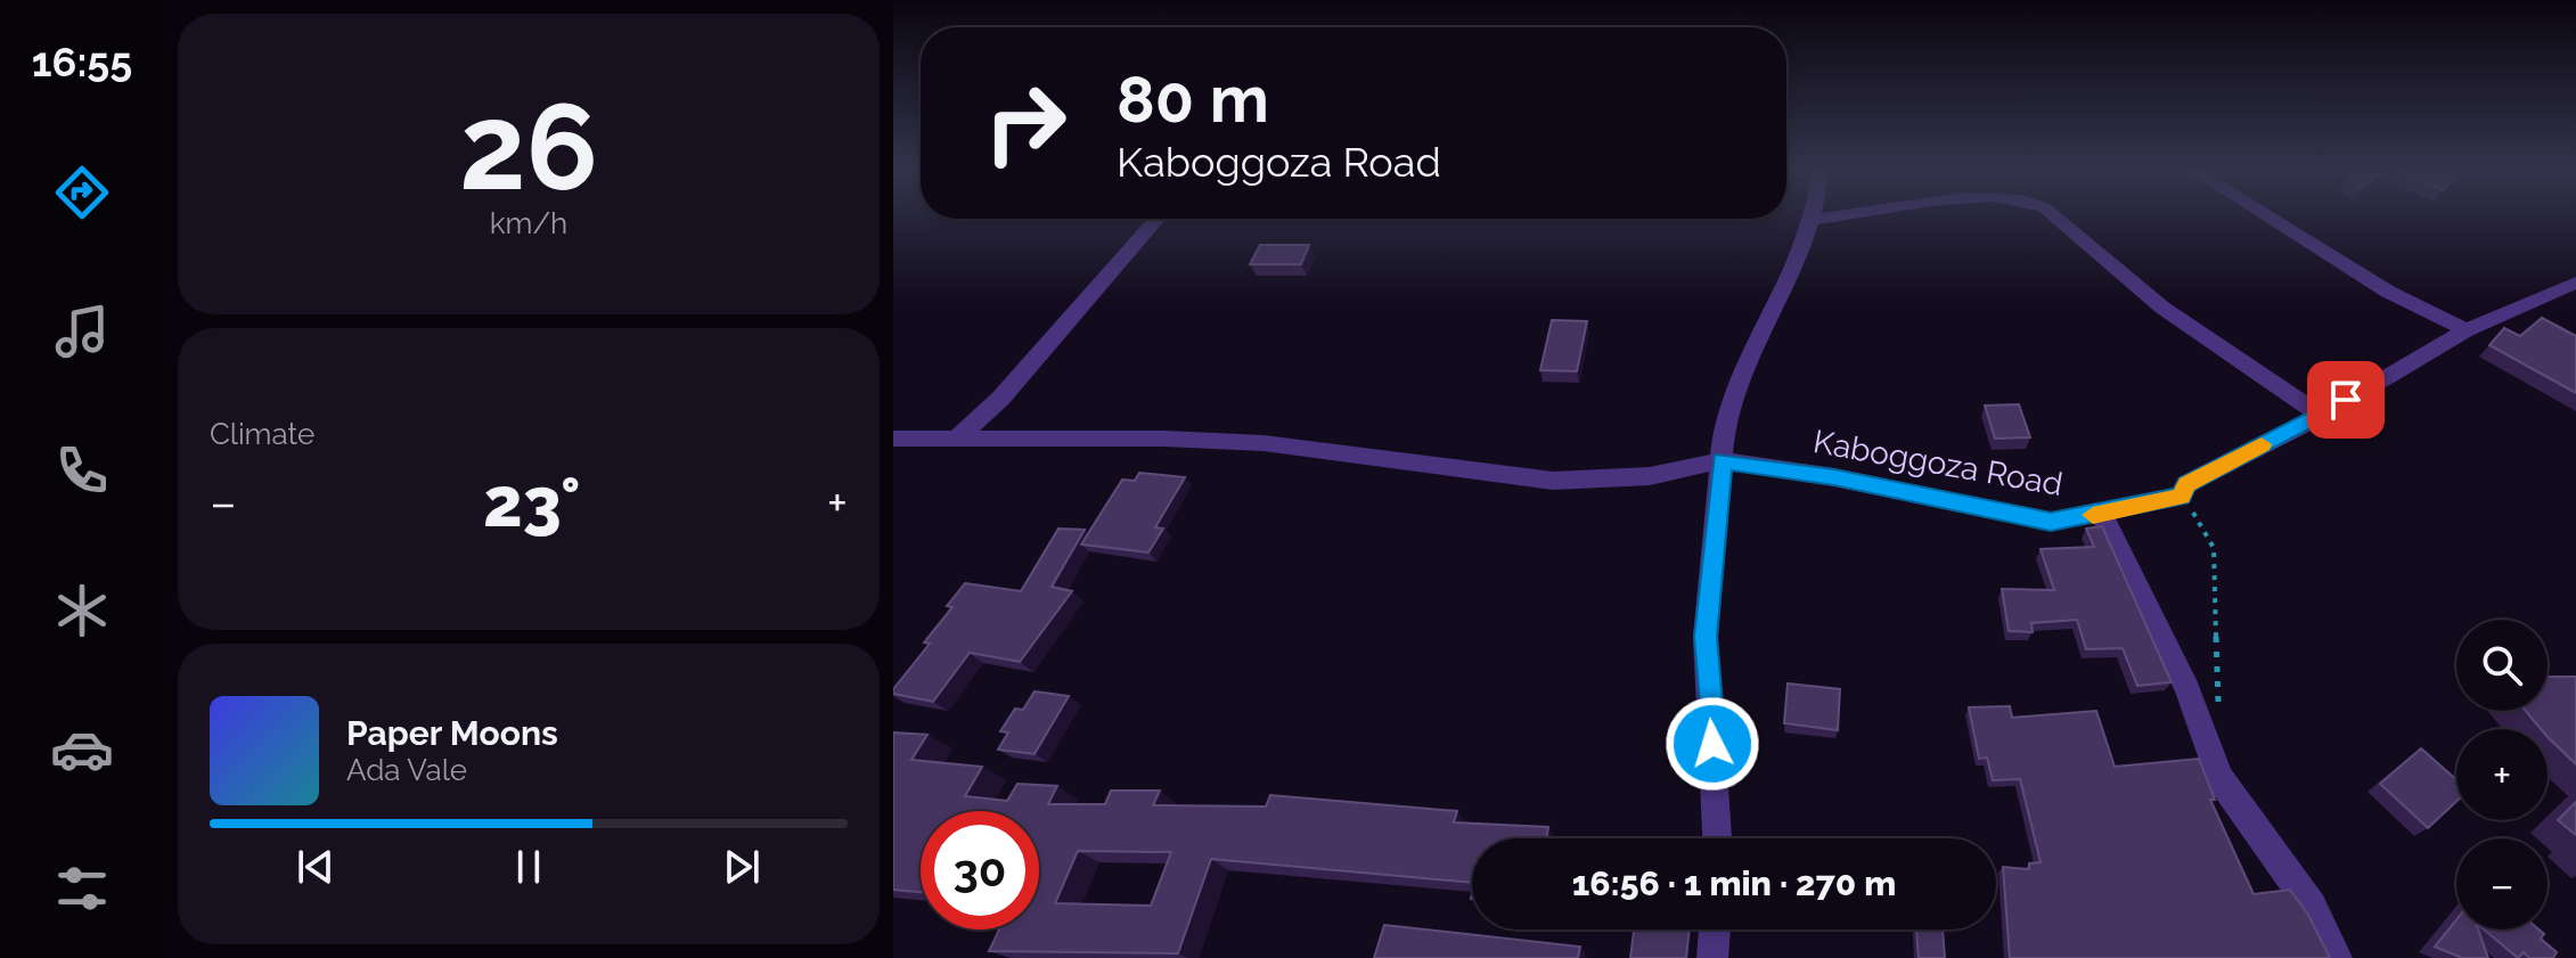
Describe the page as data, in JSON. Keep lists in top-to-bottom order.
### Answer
{
  "streets": {
    "street": ["Kaboggoza Road"]
  },
  "page": {
    "tabs": "16:55",
    "tile": [
      ["26", "km/h"],
      "Climate"
    ],
    "turn": ["80 m", "Kaboggoza Road"],
    "heat": ["−", "23°", "+"],
    "map_buttons": ["+", "−"],
    "song": ["Paper Moons", "Ada Vale"],
    "limit": "30",
    "trip": "16:56 · 1 min · 270 m"
  }
}
